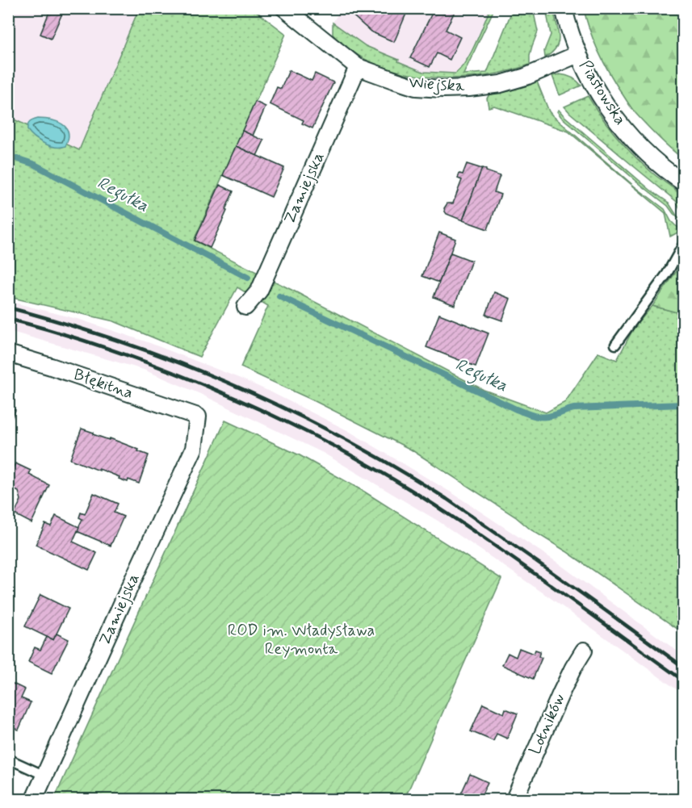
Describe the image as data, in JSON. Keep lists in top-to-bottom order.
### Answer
{
  "streets": {
    "street": [
      "Wiejska",
      "Piastowska",
      "Zamiejska",
      "Błękitna",
      "Lotników"
    ]
  },
  "crossings": [
    ["Wiejska", "Piastowska"],
    ["Wiejska", "Zamiejska"],
    ["Zamiejska", "Błękitna"]
  ],
  "water": ["Regułka"],
  "parks": ["ROD im. Władysława Reymonta"]
}
